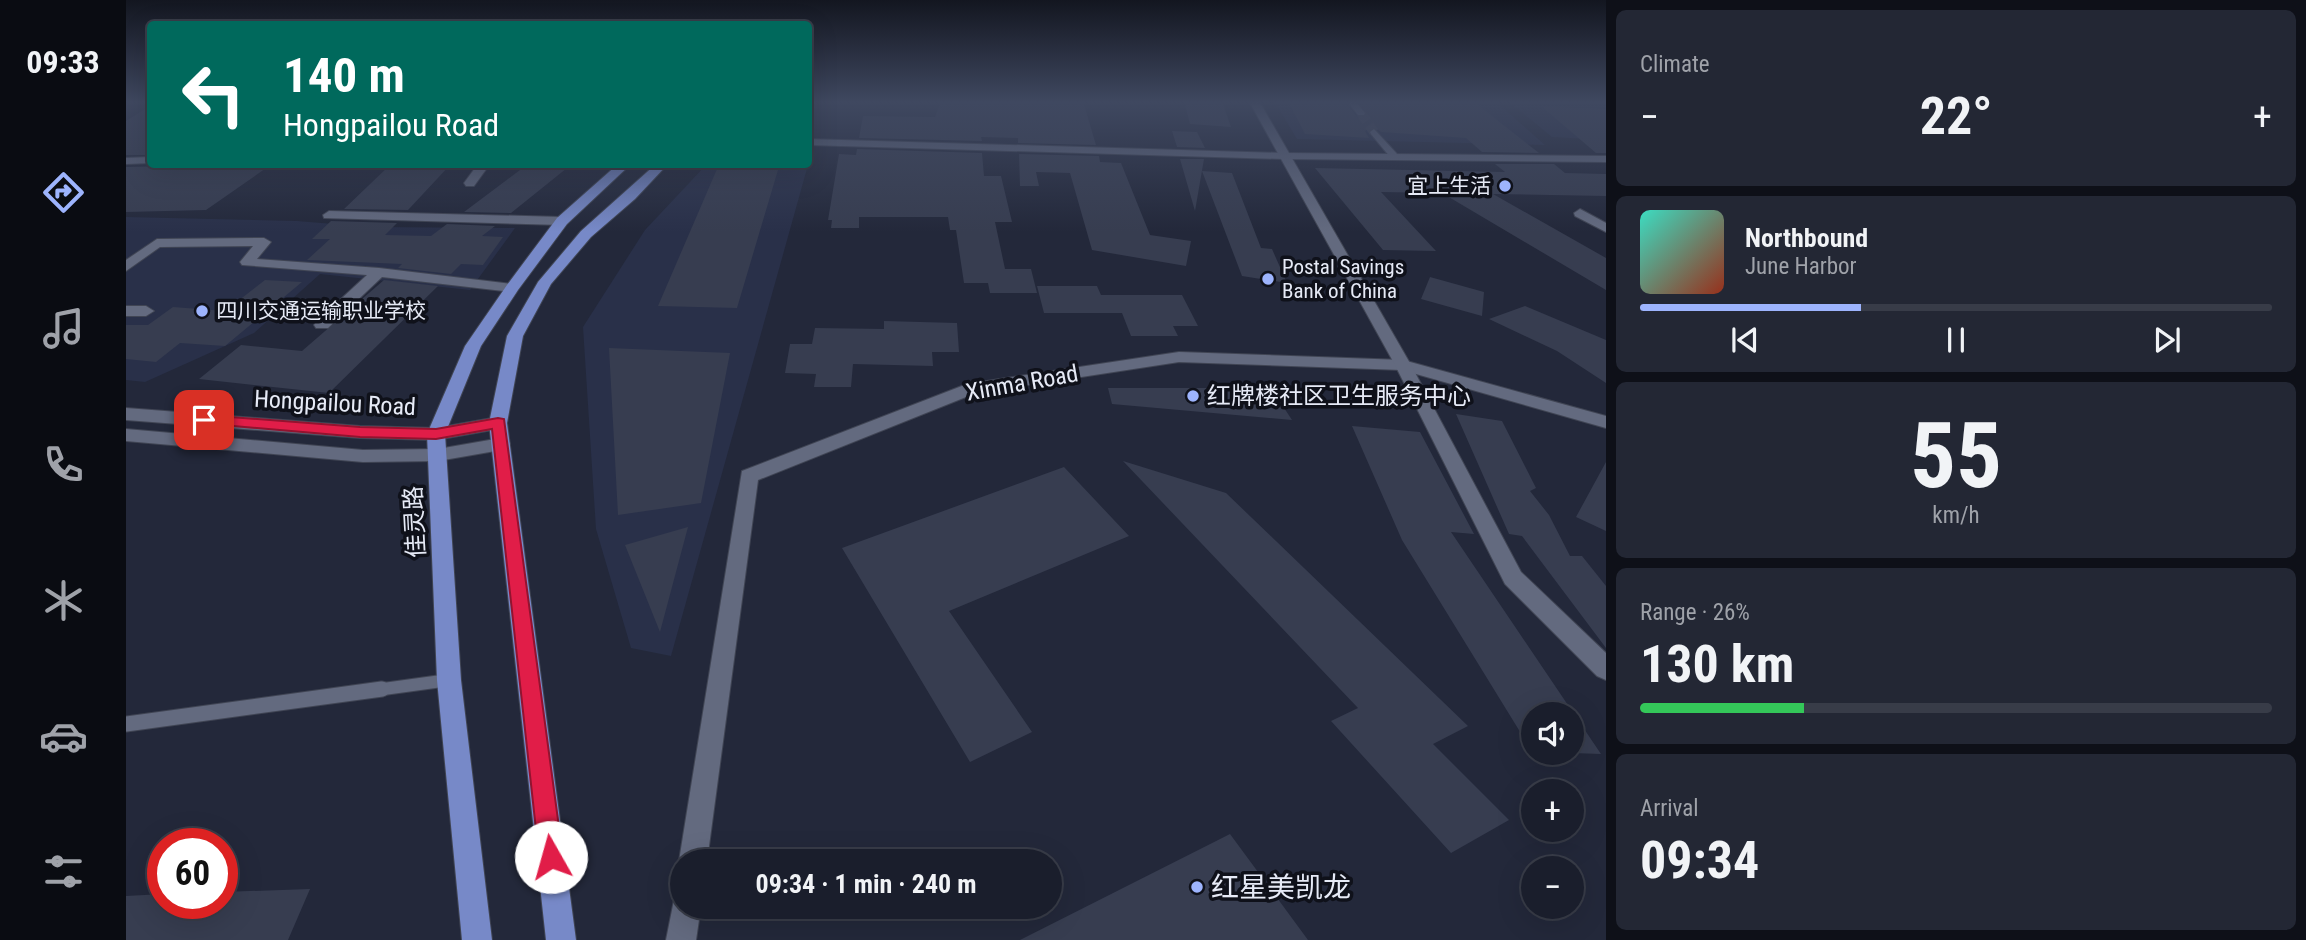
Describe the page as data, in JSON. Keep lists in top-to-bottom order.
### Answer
{
  "streets": {
    "main road": ["佳灵路"],
    "street": ["Xinma Road", "Hongpailou Road"]
  },
  "crossings": [
    ["Hongpailou Road", "佳灵路"]
  ],
  "places": [
    "宜上生活",
    "Postal Savings Bank of China",
    "四川交通运输职业学校",
    "红牌楼社区卫生服务中心",
    "红星美凯龙"
  ],
  "page": {
    "tabs": "09:33",
    "tile": [
      "Climate",
      ["55", "km/h"],
      ["Range · 26%", "130 km"],
      ["Arrival", "09:34"]
    ],
    "turn": ["140 m", "Hongpailou Road"],
    "heat": ["−", "22°", "+"],
    "song": ["Northbound", "June Harbor"],
    "map_buttons": ["+", "−"],
    "limit": "60",
    "trip": "09:34 · 1 min · 240 m"
  }
}
